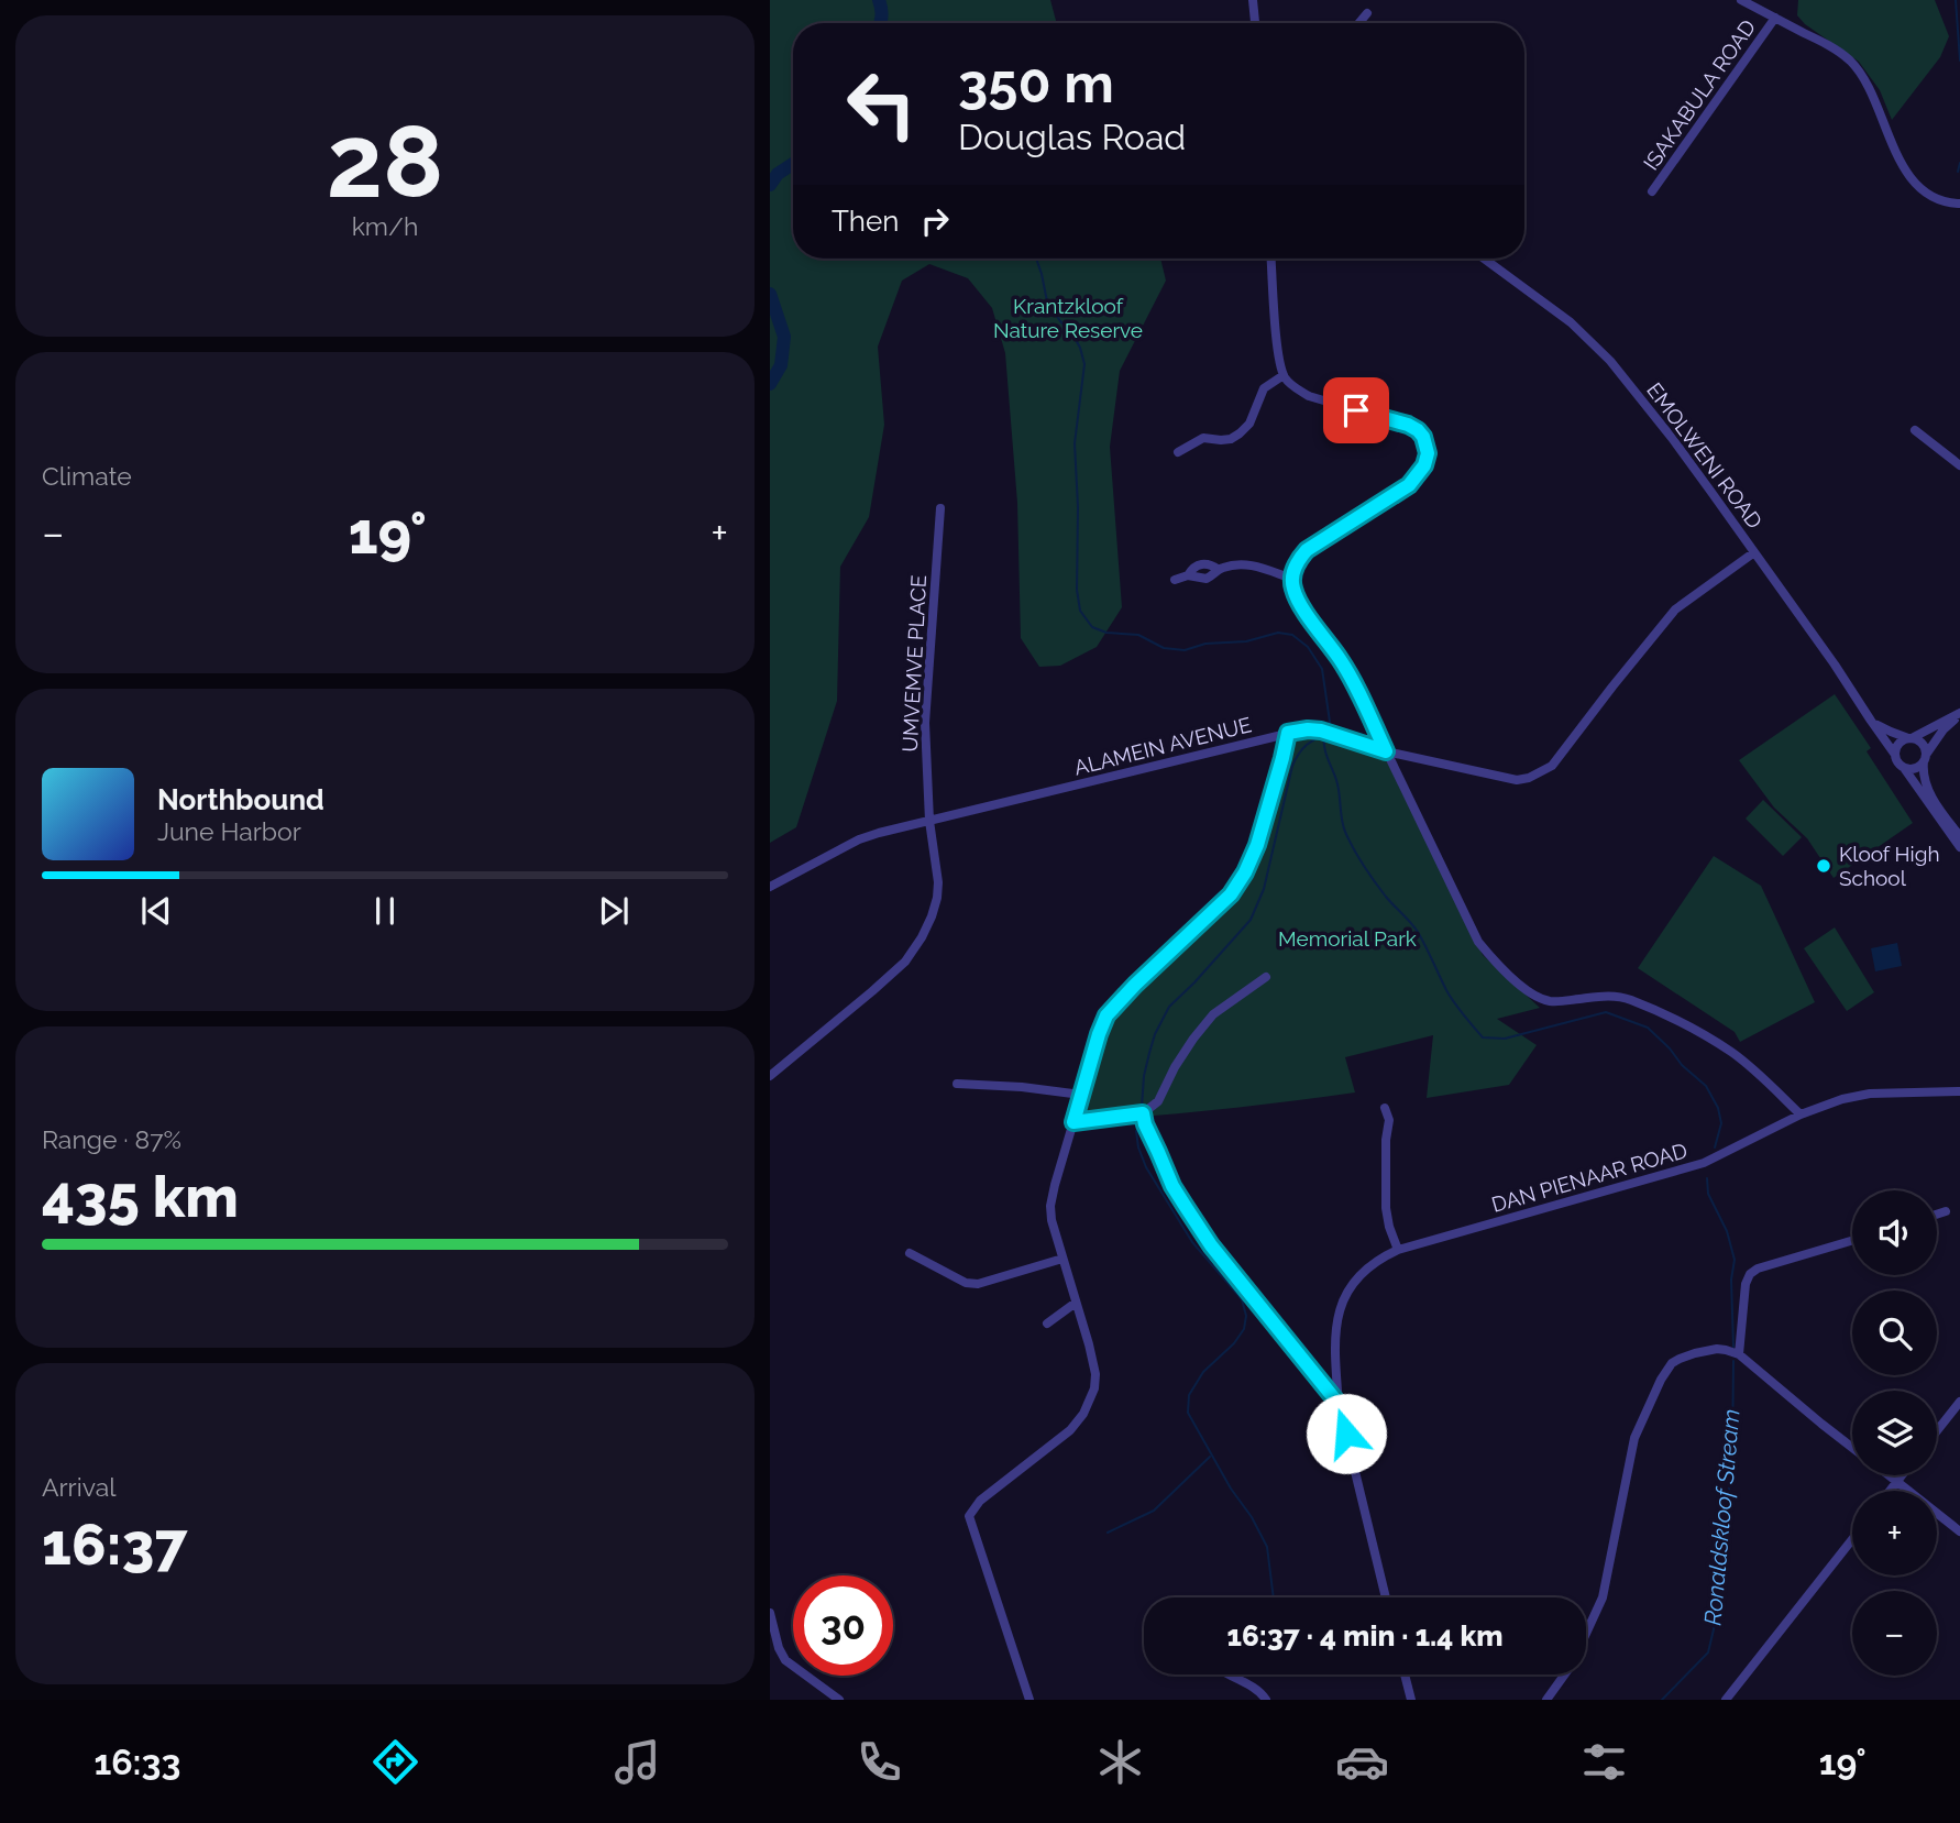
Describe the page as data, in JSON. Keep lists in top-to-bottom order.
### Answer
{
  "streets": {
    "street": [
      "ISAKABULA ROAD",
      "EMOLWENI ROAD",
      "UMVEMVE PLACE",
      "ALAMEIN AVENUE",
      "DAN PIENAAR ROAD"
    ]
  },
  "crossings": [
    ["EMOLWENI ROAD", "ALAMEIN AVENUE"],
    ["UMVEMVE PLACE", "ALAMEIN AVENUE"]
  ],
  "water": ["Ronaldskloof Stream"],
  "parks": ["Krantzkloof Nature Reserve", "Memorial Park"],
  "places": ["Kloof High School"],
  "page": {
    "tile": [
      ["28", "km/h"],
      "Climate",
      ["Range · 87%", "435 km"],
      ["Arrival", "16:37"]
    ],
    "turn": ["350 m", "Douglas Road"],
    "then": "Then",
    "heat": ["−", "19°", "+"],
    "song": ["Northbound", "June Harbor"],
    "map_buttons": ["+", "−"],
    "limit": "30",
    "trip": "16:37 · 4 min · 1.4 km",
    "tabs": ["16:33", "19°"]
  }
}
